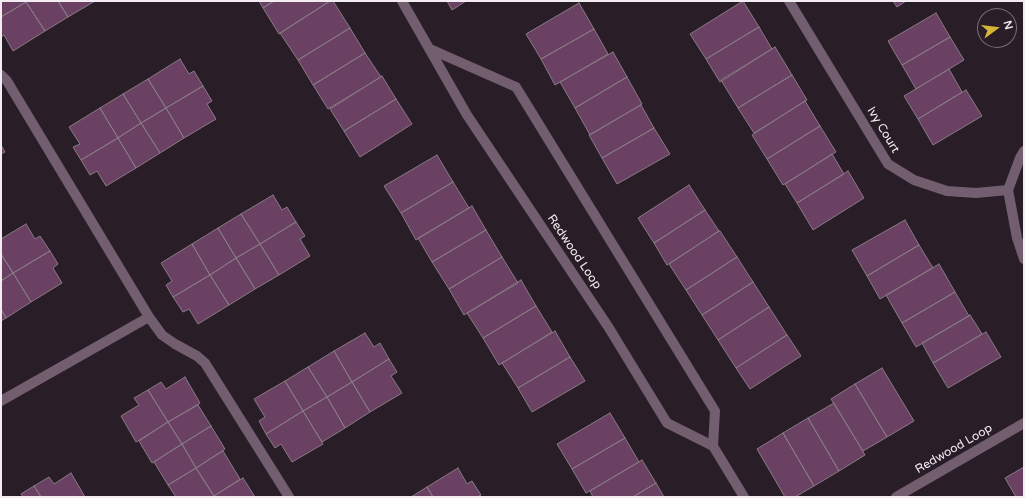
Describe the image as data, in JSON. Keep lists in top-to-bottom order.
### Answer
{
  "streets": {
    "street": ["Ivy Court", "Redwood Loop"]
  },
  "north": "right"
}
